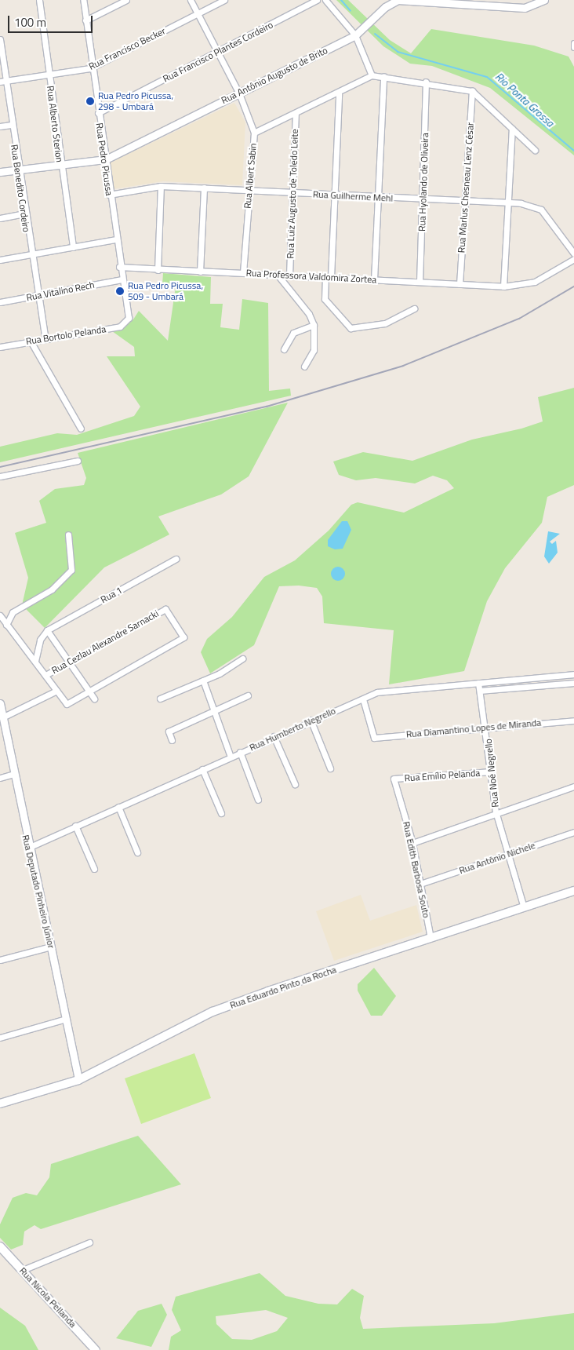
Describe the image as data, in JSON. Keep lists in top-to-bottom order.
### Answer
{
  "streets": {
    "main road": ["Rua Eduardo Pinto da Rocha", "Rua Nicola Pellanda"],
    "street": [
      "Rua Francisco Becker",
      "Rua Francisco Plantes Cordeiro",
      "Rua Antônio Augusto de Brito",
      "Rua Alberto Sterion",
      "Rua Pedro Picussa",
      "Rua Albert Sabin",
      "Rua Hyolando de Oliveira",
      "Rua Marlus Chesneau Lenz César",
      "Rua Benedito Cordeiro",
      "Rua Luiz Augusto de Toledo Leite",
      "Rua Guilherme Mehl",
      "Rua Professora Valdomira Zortea",
      "Rua Vitalino Rech",
      "Rua Bortolo Pelanda",
      "Rua 1",
      "Rua Cezlau Alexandre Sarnacki",
      "Rua Diamantino Lopes de Miranda",
      "Rua Humberto Negrello",
      "Rua Noé Negrello",
      "Rua Emílio Pelanda",
      "Rua Antônio Nichele",
      "Rua Edith Barbosa Souto",
      "Rua Deputado Pinheiro Júnior"
    ]
  },
  "crossings": [
    ["Rua Francisco Becker", "Rua Alberto Sterion"],
    ["Rua Francisco Becker", "Rua Pedro Picussa"],
    ["Rua Francisco Becker", "Rua Albert Sabin"],
    ["Rua Francisco Becker", "Rua Benedito Cordeiro"],
    ["Rua Francisco Plantes Cordeiro", "Rua Pedro Picussa"],
    ["Rua Francisco Plantes Cordeiro", "Rua Albert Sabin"],
    ["Rua Antônio Augusto de Brito", "Rua Alberto Sterion"],
    ["Rua Antônio Augusto de Brito", "Rua Pedro Picussa"],
    ["Rua Antônio Augusto de Brito", "Rua Albert Sabin"],
    ["Rua Antônio Augusto de Brito", "Rua Benedito Cordeiro"],
    ["Rua Pedro Picussa", "Rua Guilherme Mehl"],
    ["Rua Pedro Picussa", "Rua Professora Valdomira Zortea"],
    ["Rua Pedro Picussa", "Rua Vitalino Rech"],
    ["Rua Pedro Picussa", "Rua Bortolo Pelanda"],
    ["Rua Albert Sabin", "Rua Guilherme Mehl"],
    ["Rua Albert Sabin", "Rua Professora Valdomira Zortea"],
    ["Rua Hyolando de Oliveira", "Rua Guilherme Mehl"],
    ["Rua Hyolando de Oliveira", "Rua Professora Valdomira Zortea"],
    ["Rua Marlus Chesneau Lenz César", "Rua Guilherme Mehl"],
    ["Rua Marlus Chesneau Lenz César", "Rua Professora Valdomira Zortea"],
    ["Rua Benedito Cordeiro", "Rua Vitalino Rech"],
    ["Rua Benedito Cordeiro", "Rua Bortolo Pelanda"],
    ["Rua Luiz Augusto de Toledo Leite", "Rua Guilherme Mehl"],
    ["Rua Luiz Augusto de Toledo Leite", "Rua Professora Valdomira Zortea"],
    ["Rua Diamantino Lopes de Miranda", "Rua Humberto Negrello"],
    ["Rua Diamantino Lopes de Miranda", "Rua Noé Negrello"],
    ["Rua Humberto Negrello", "Rua Noé Negrello"],
    ["Rua Humberto Negrello", "Rua Deputado Pinheiro Júnior"],
    ["Rua Noé Negrello", "Rua Emílio Pelanda"],
    ["Rua Noé Negrello", "Rua Antônio Nichele"],
    ["Rua Noé Negrello", "Rua Eduardo Pinto da Rocha"],
    ["Rua Emílio Pelanda", "Rua Edith Barbosa Souto"],
    ["Rua Antônio Nichele", "Rua Edith Barbosa Souto"],
    ["Rua Edith Barbosa Souto", "Rua Eduardo Pinto da Rocha"],
    ["Rua Deputado Pinheiro Júnior", "Rua Eduardo Pinto da Rocha"]
  ],
  "water": ["Rio Ponta Grossa"],
  "places": ["Rua Pedro Picussa, 298 - Umbará", "Rua Pedro Picussa, 509 - Umbará"],
  "scale_bar": "100 m"
}
